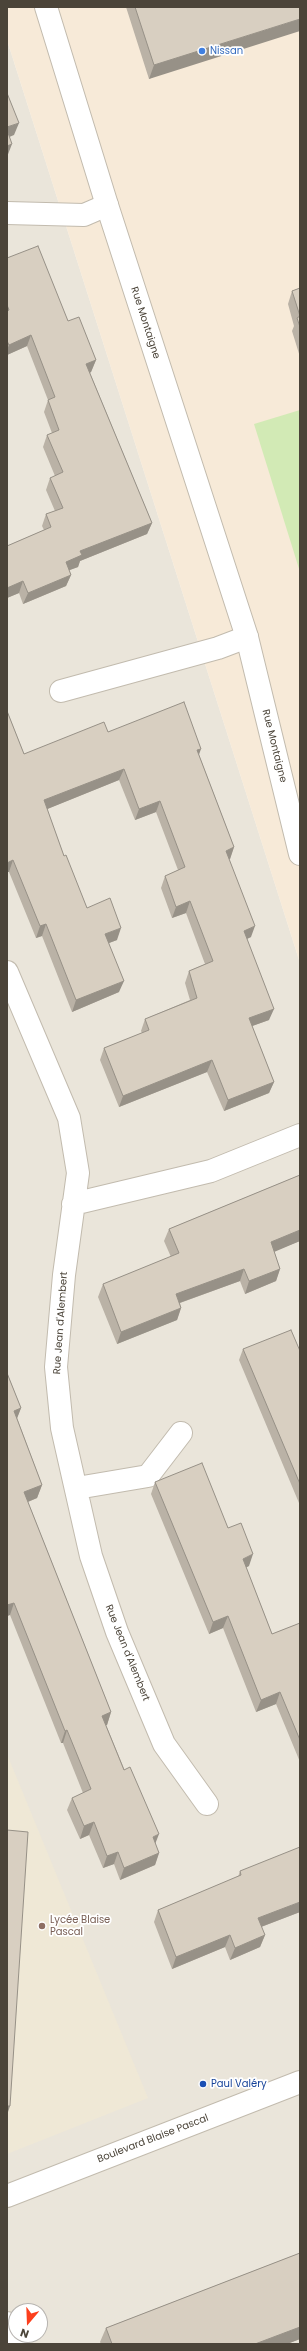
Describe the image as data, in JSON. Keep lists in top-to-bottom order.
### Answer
{
  "streets": {
    "street": ["Rue Montaigne", "Rue Jean d'Alembert", "Boulevard Blaise Pascal"]
  },
  "places": ["Nissan", "Lycée Blaise Pascal", "Paul Valéry"],
  "north": "bottom"
}
